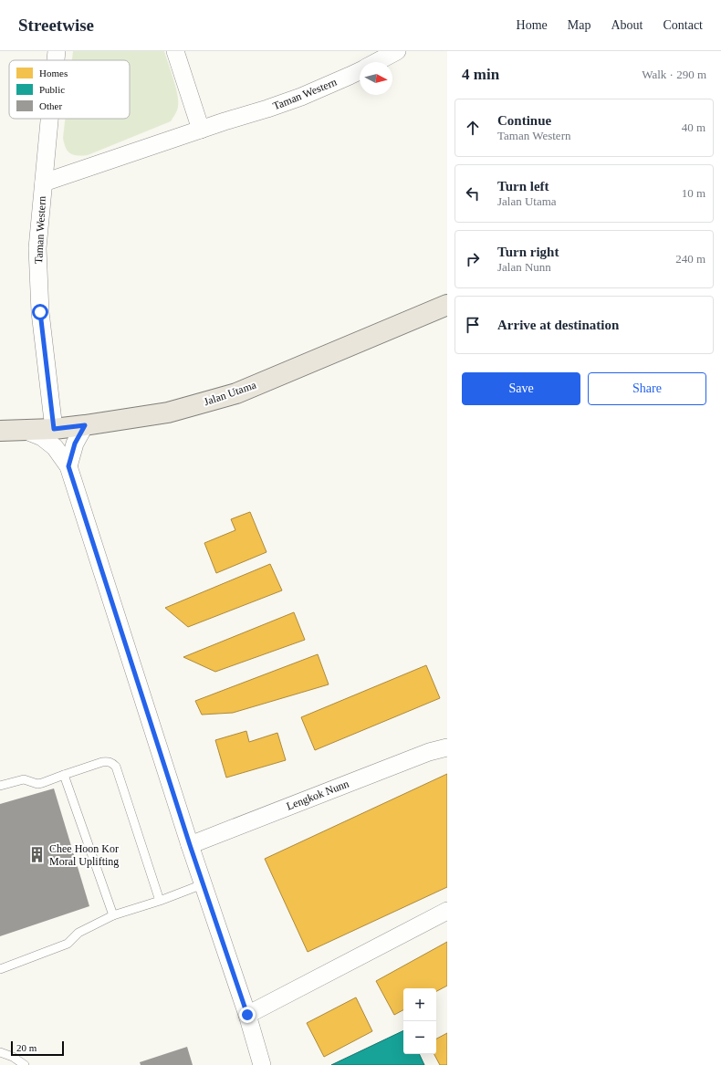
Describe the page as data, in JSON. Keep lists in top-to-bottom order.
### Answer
{
  "streets": {
    "main road": ["Jalan Utama"],
    "street": ["Taman Western", "Lengkok Nunn"]
  },
  "crossings": [
    ["Taman Western", "Jalan Utama"]
  ],
  "places": {
    "building": ["Chee Hoon Kor Moral Uplifting"]
  },
  "legend": ["Homes", "Public", "Other"],
  "scale_bar": "20 m",
  "north": "right",
  "page": {
    "header": "Streetwise",
    "nav": [
      "Home",
      "Map",
      "About",
      "Contact"
    ],
    "heading": ["4 min", "Walk · 290 m"],
    "list": [
      ["Continue", "Taman Western", "40 m"],
      ["Turn left", "Jalan Utama", "10 m"],
      ["Turn right", "Jalan Nunn", "240 m"],
      "Arrive at destination"
    ],
    "buttons": ["Save", "Share"],
    "map_buttons": ["+", "−"],
    "scale": "20 m"
  }
}
